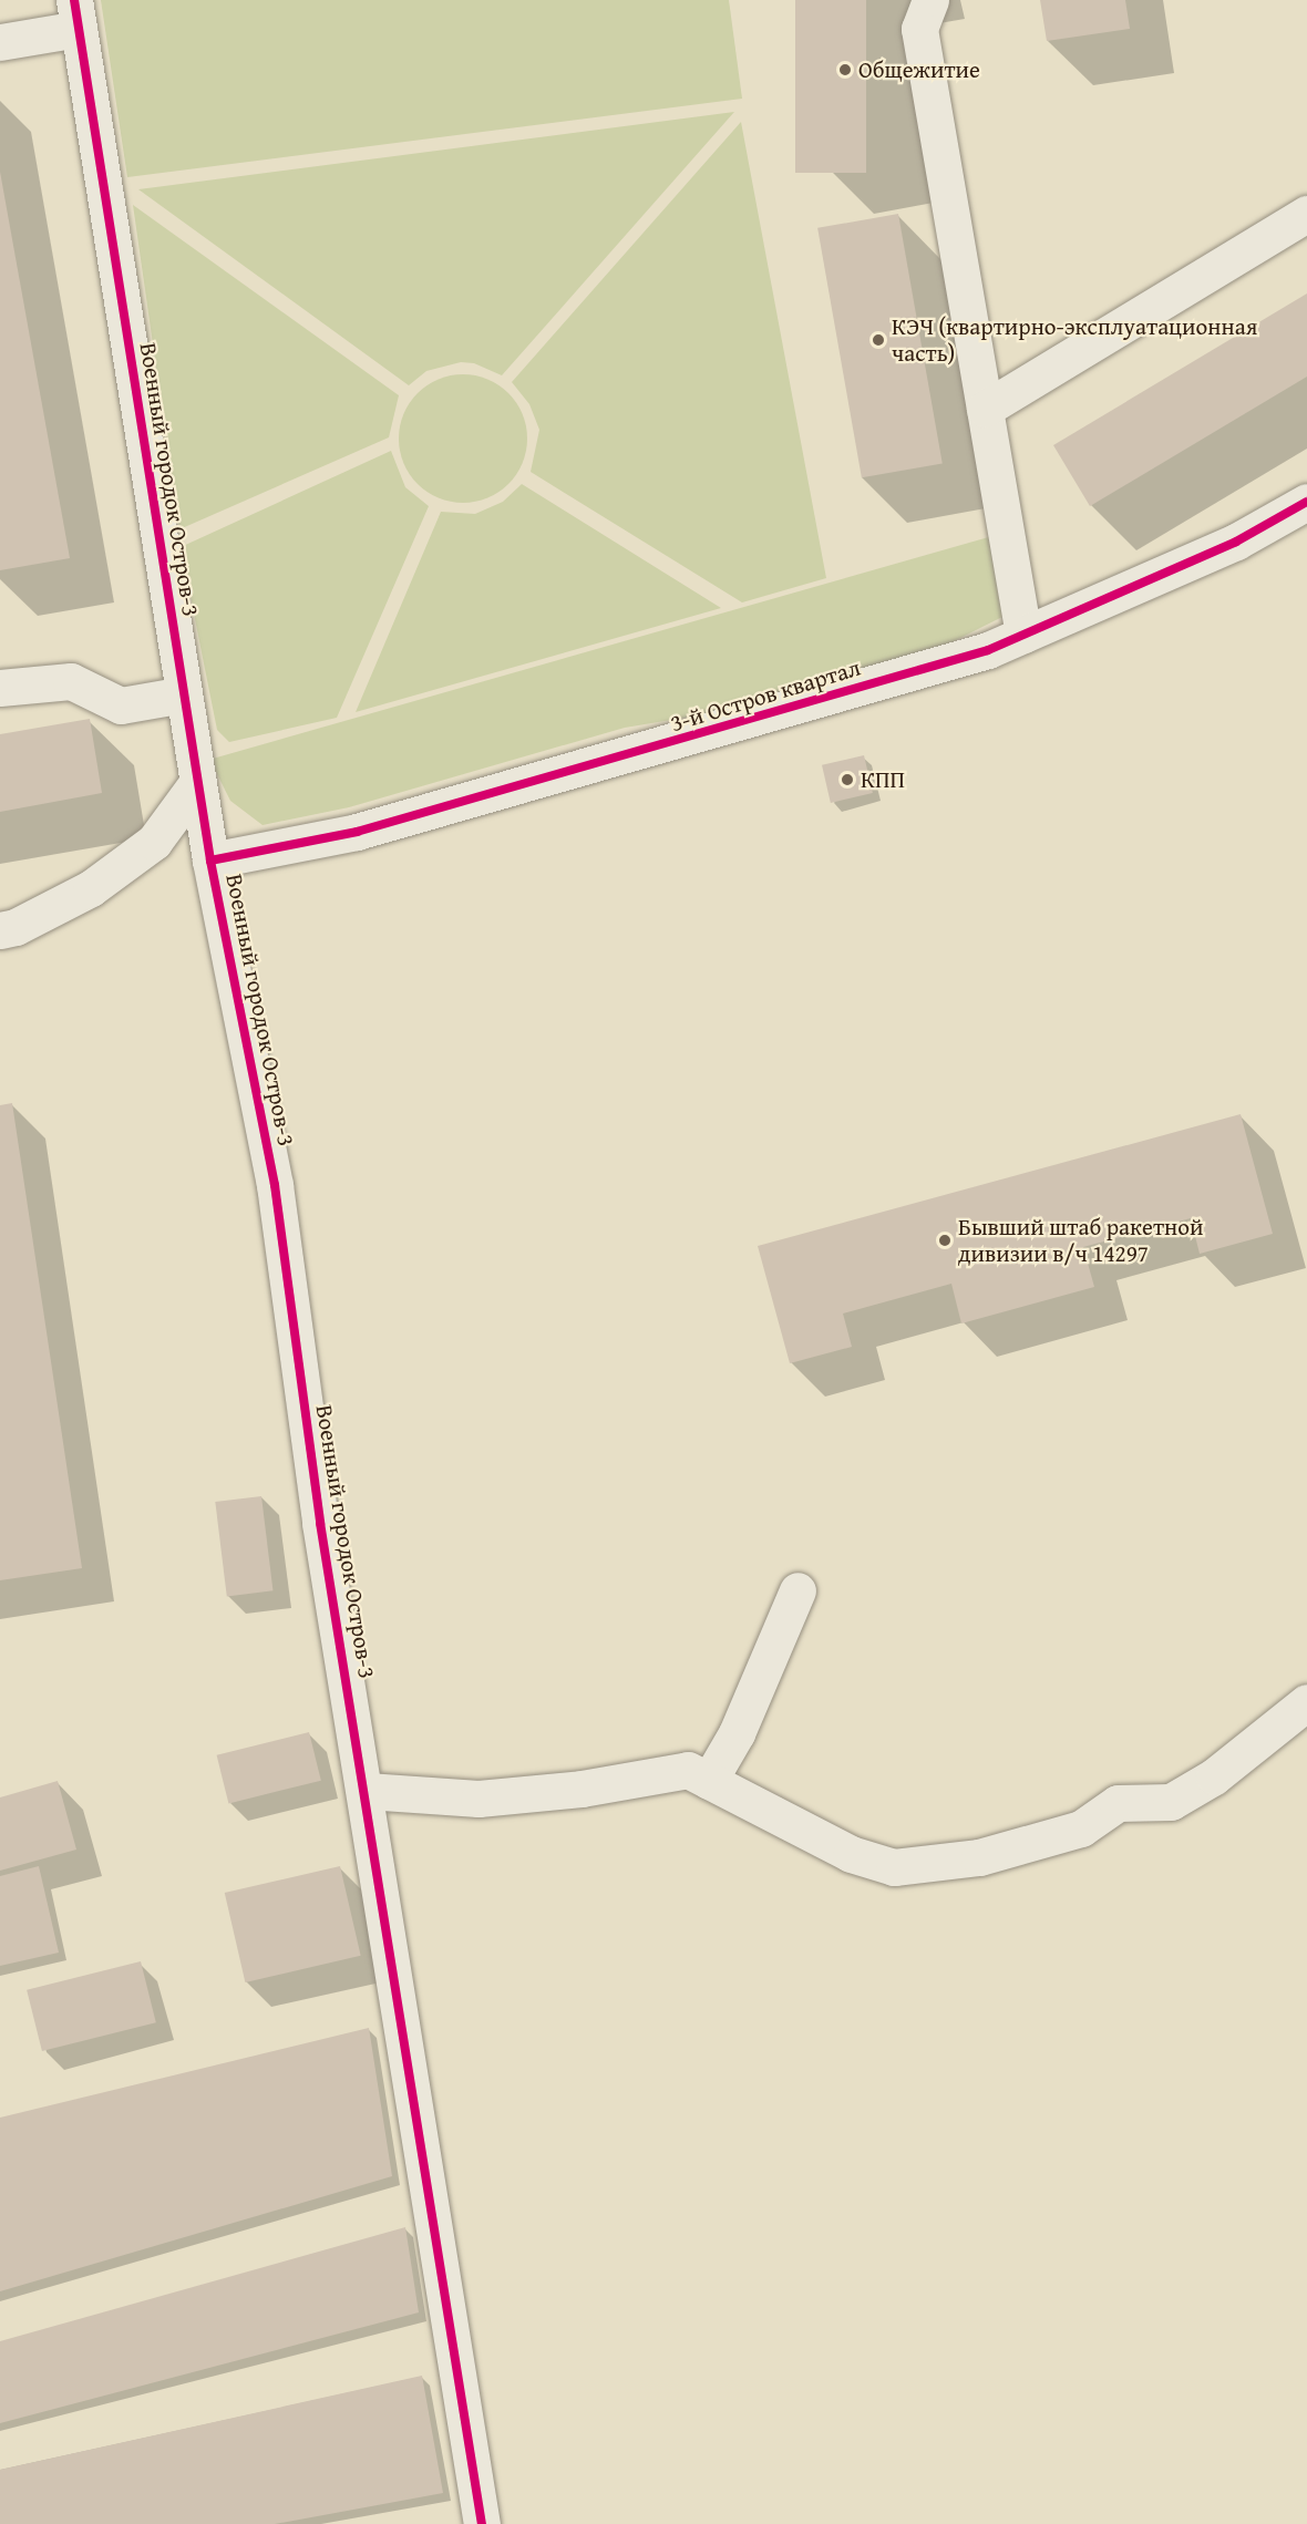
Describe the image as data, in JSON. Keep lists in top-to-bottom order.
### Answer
{
  "streets": {
    "street": ["Военный городок Остров-3", "3-й Остров квартал"]
  },
  "crossings": [
    ["Военный городок Остров-3", "3-й Остров квартал"]
  ],
  "places": [
    "Общежитие",
    "КЭЧ (квартирно-эксплуатационная часть)",
    "КПП",
    "Бывший штаб ракетной дивизии в/ч 14297"
  ]
}
